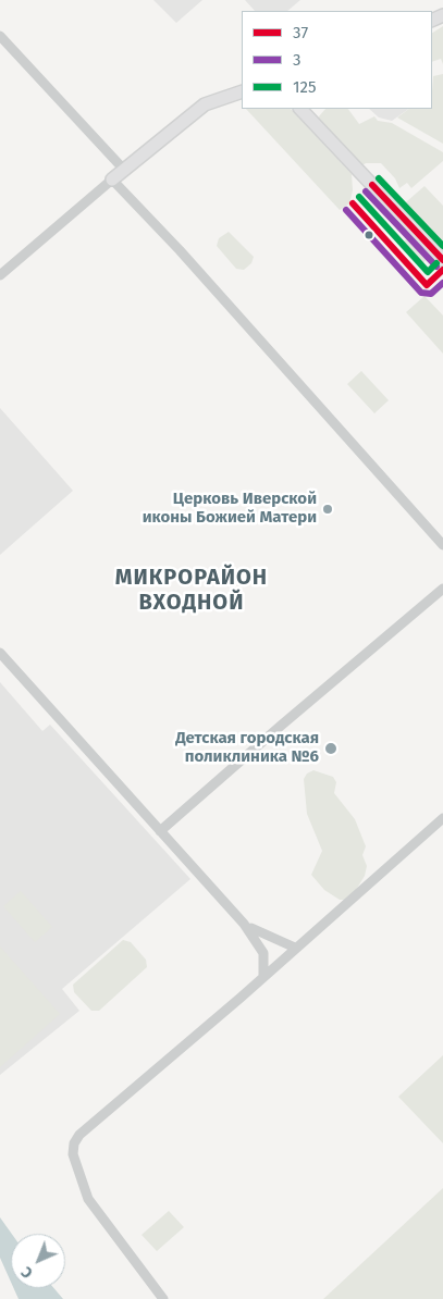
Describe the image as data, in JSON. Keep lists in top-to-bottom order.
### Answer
{
  "districts": ["МИКРОРАЙОН ВХОДНОЙ"],
  "places": ["Церковь Иверской иконы Божией Матери", "Детская городская поликлиника №6"],
  "lines": ["transit line 125", "transit line 37", "transit line 3"],
  "legend": ["37", "3", "125"],
  "north": "bottom left"
}
